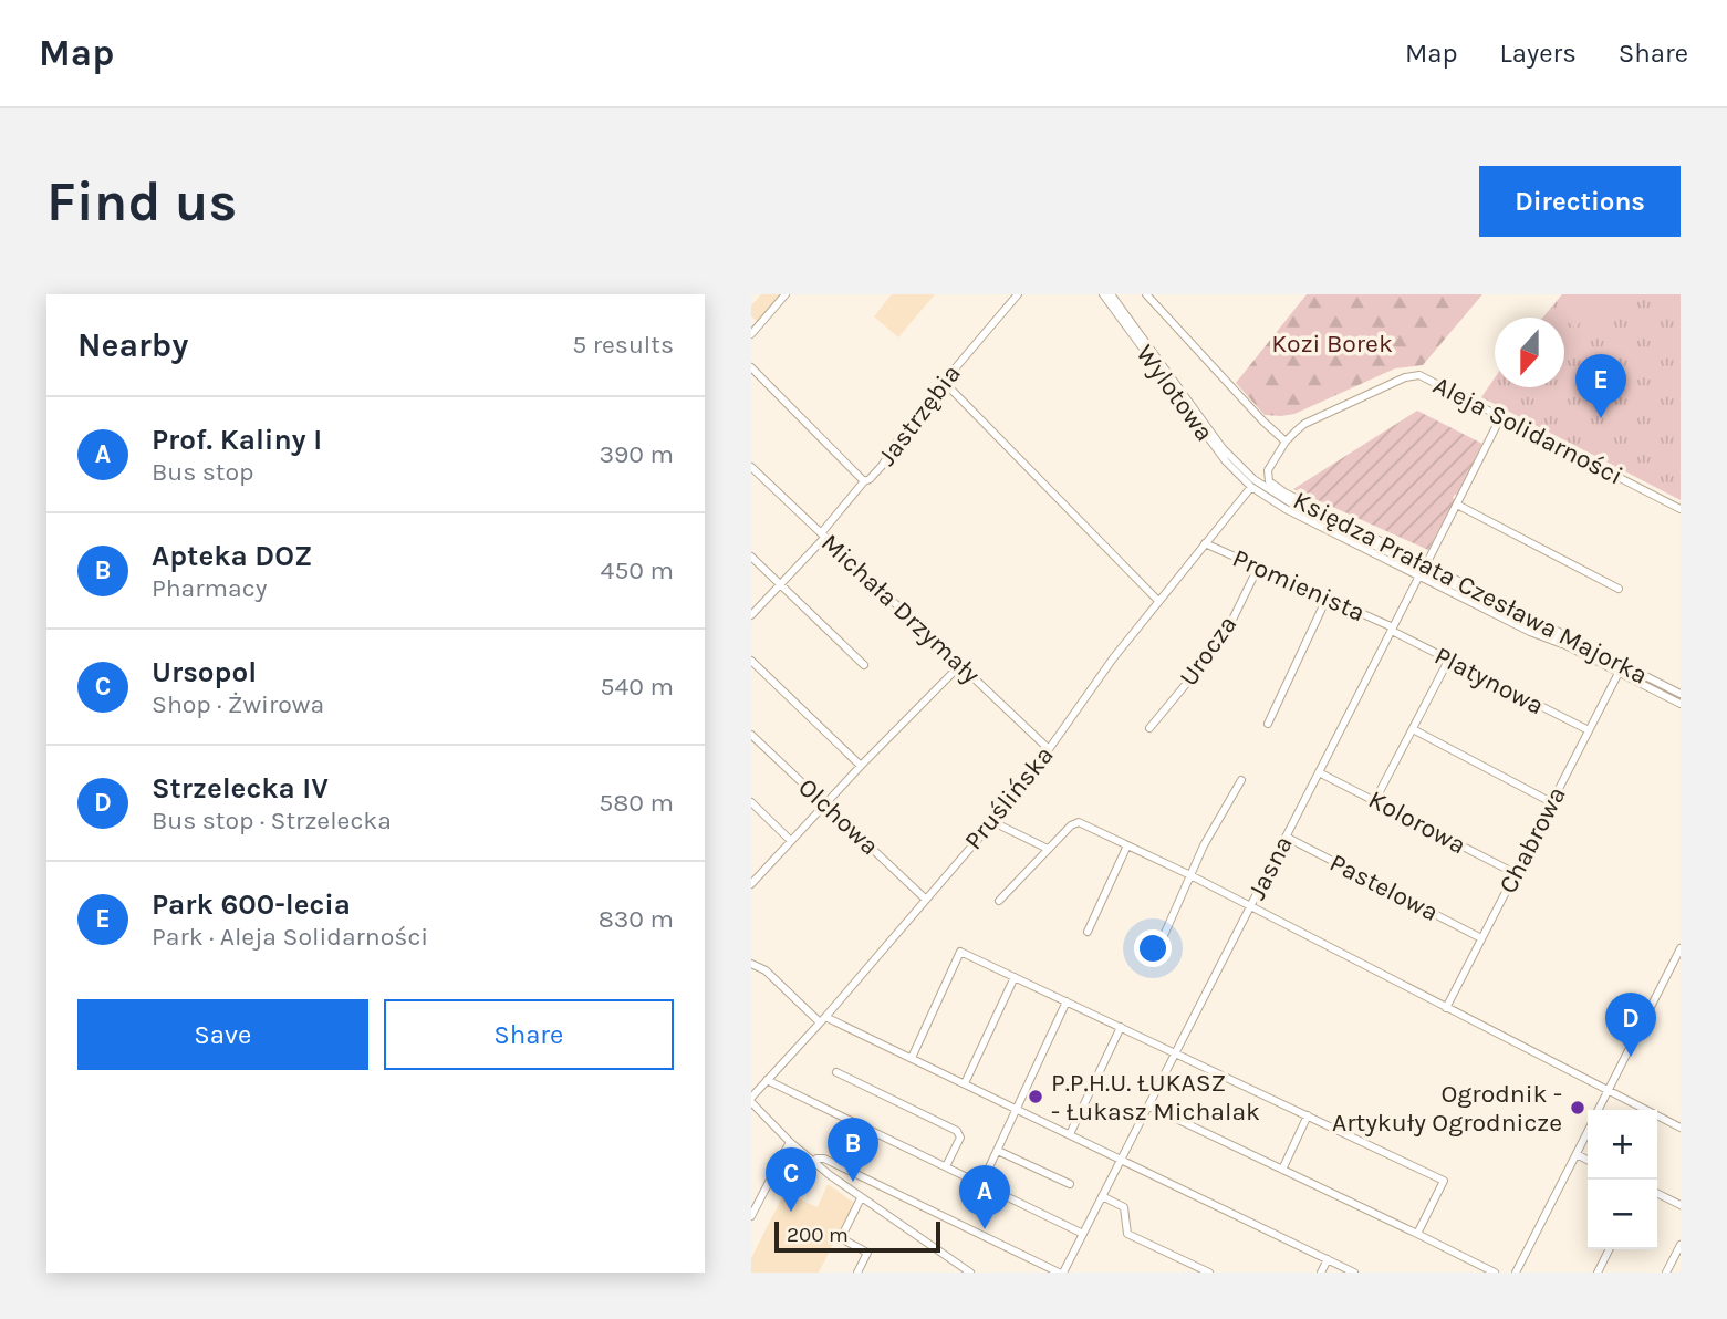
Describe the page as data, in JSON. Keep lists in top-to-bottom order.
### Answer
{
  "streets": {
    "street": [
      "Wylotowa",
      "Jastrzębia",
      "Aleja Solidarności",
      "Promienista",
      "Księdza Prałata Czesława Majorka",
      "Michała Drzymały",
      "Urocza",
      "Platynowa",
      "Pruślińska",
      "Olchowa",
      "Kolorowa",
      "Chabrowa",
      "Jasna",
      "Pastelowa"
    ]
  },
  "crossings": [
    ["Wylotowa", "Aleja Solidarności"],
    ["Wylotowa", "Księdza Prałata Czesława Majorka"],
    ["Wylotowa", "Pruślińska"],
    ["Jastrzębia", "Michała Drzymały"],
    ["Aleja Solidarności", "Księdza Prałata Czesława Majorka"],
    ["Promienista", "Urocza"],
    ["Promienista", "Platynowa"],
    ["Promienista", "Pruślińska"],
    ["Promienista", "Jasna"],
    ["Księdza Prałata Czesława Majorka", "Pruślińska"],
    ["Księdza Prałata Czesława Majorka", "Chabrowa"],
    ["Księdza Prałata Czesława Majorka", "Jasna"],
    ["Michała Drzymały", "Pruślińska"],
    ["Platynowa", "Chabrowa"],
    ["Platynowa", "Jasna"],
    ["Pruślińska", "Olchowa"],
    ["Kolorowa", "Chabrowa"],
    ["Kolorowa", "Jasna"],
    ["Chabrowa", "Pastelowa"],
    ["Jasna", "Pastelowa"]
  ],
  "parks": ["Kozi Borek"],
  "places": ["P.P.H.U. ŁUKASZ - Łukasz Michalak", "Ogrodnik - Artykuły Ogrodnicze"],
  "scale_bar": "200 m",
  "north": "bottom",
  "page": {
    "header": "Map",
    "nav": ["Map", "Layers", "Share"],
    "buttons": [
      "Directions",
      ["Save", "Share"]
    ],
    "title": "Find us",
    "heading": ["Nearby", "5 results"],
    "pins": [
      "E",
      "D",
      "B",
      "C",
      "A"
    ],
    "list": [
      {
        "mark": "A",
        "name": "Prof. Kaliny I",
        "note": "Bus stop",
        "value": "390 m"
      },
      {
        "mark": "B",
        "name": "Apteka DOZ",
        "note": "Pharmacy",
        "value": "450 m"
      },
      {
        "mark": "C",
        "name": "Ursopol",
        "note": "Shop · Żwirowa",
        "value": "540 m"
      },
      {
        "mark": "D",
        "name": "Strzelecka IV",
        "note": "Bus stop · Strzelecka",
        "value": "580 m"
      },
      {
        "mark": "E",
        "name": "Park 600-lecia",
        "note": "Park · Aleja Solidarności",
        "value": "830 m"
      }
    ],
    "map_buttons": ["+", "−"],
    "scale": "200 m"
  }
}
